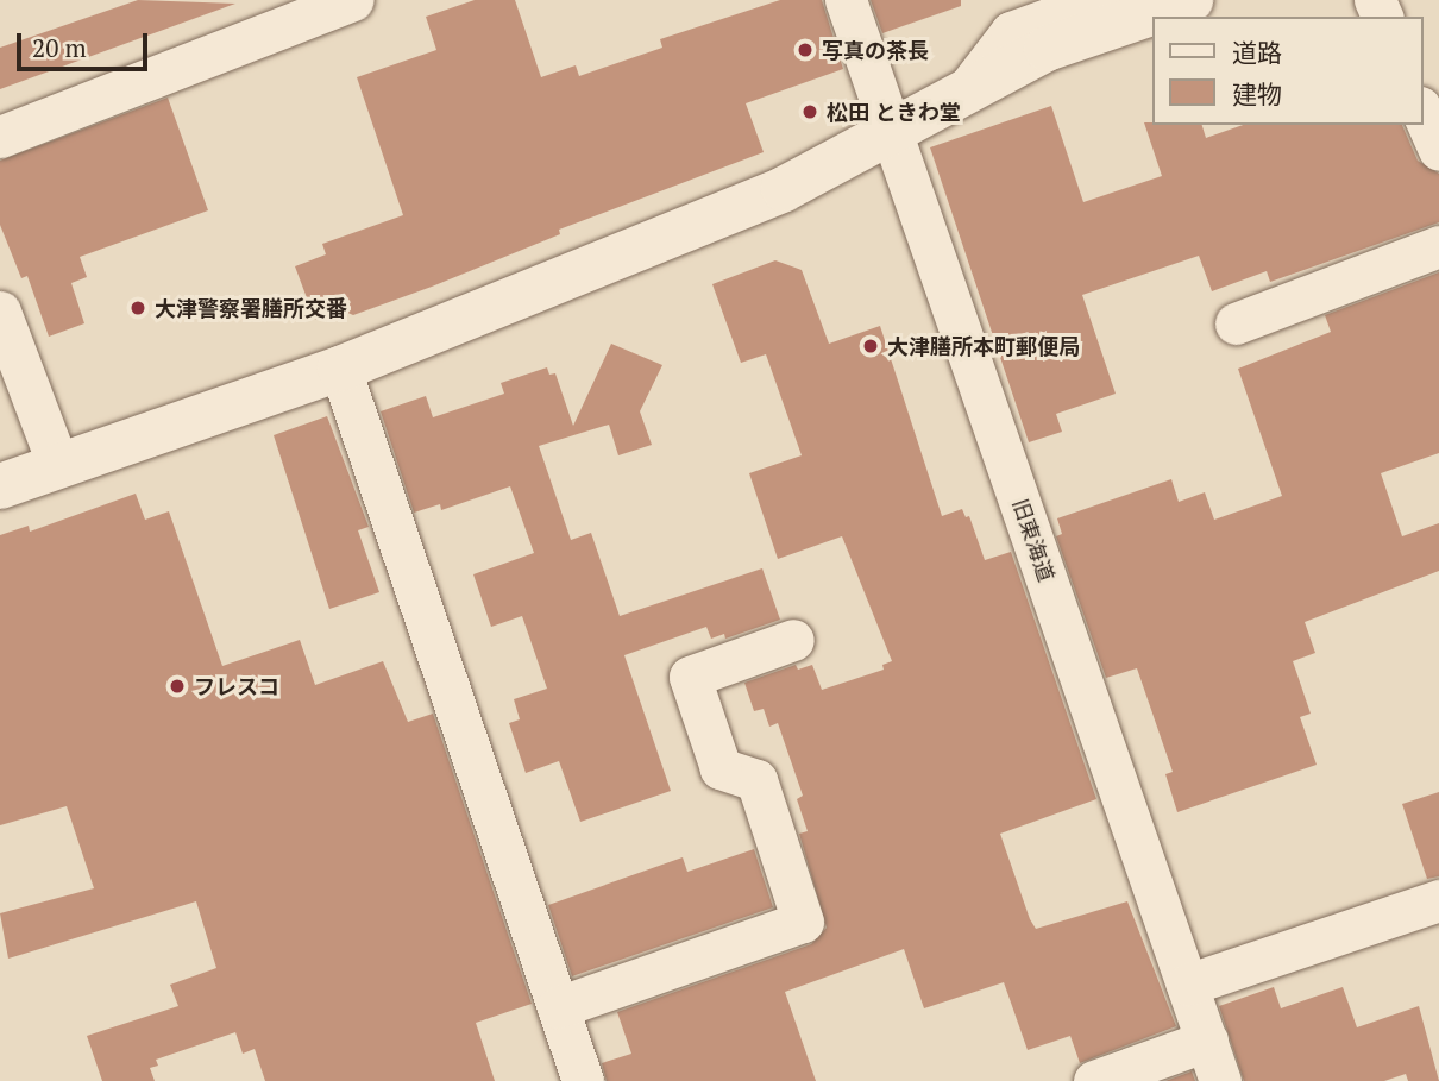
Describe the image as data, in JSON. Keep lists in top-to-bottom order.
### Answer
{
  "streets": {
    "street": ["旧東海道"]
  },
  "places": [
    "写真の茶長",
    "松田 ときわ堂",
    "大津警察署膳所交番",
    "大津膳所本町郵便局",
    "フレスコ"
  ],
  "legend": ["道路", "建物"],
  "scale_bar": "20 m"
}
